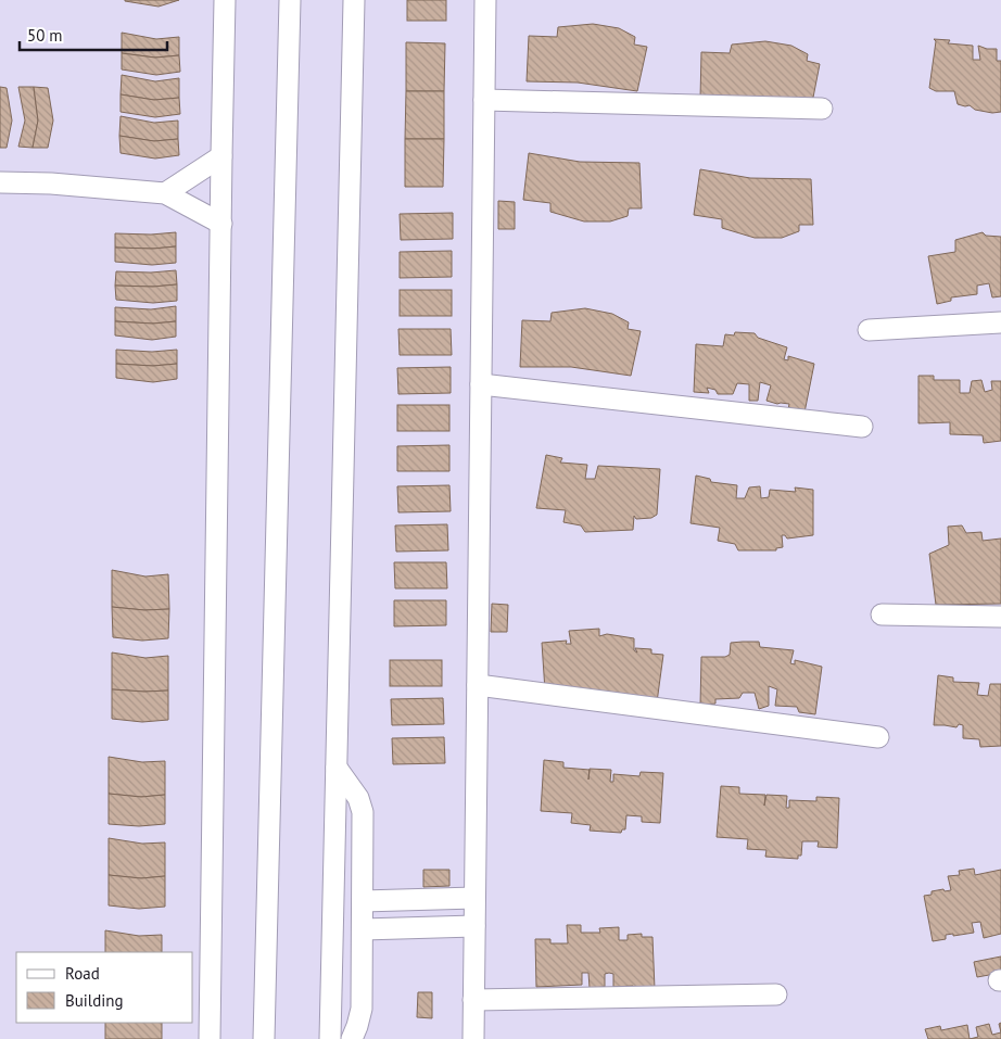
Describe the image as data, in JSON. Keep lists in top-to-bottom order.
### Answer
{
  "legend": ["Road", "Building"],
  "scale_bar": "50 m"
}
